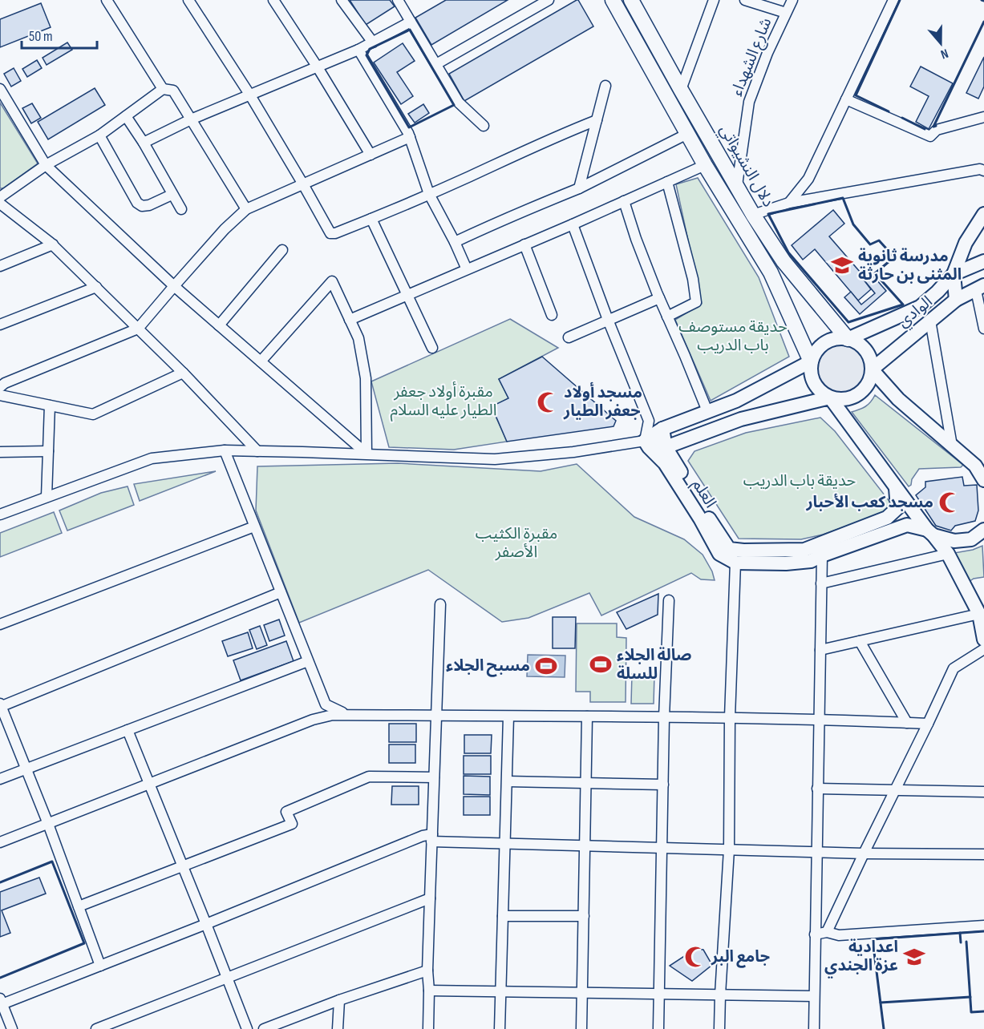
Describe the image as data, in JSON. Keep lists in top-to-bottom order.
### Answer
{
  "streets": {
    "main road": ["دلال النشيواتي", "الوادي", "العلم"],
    "street": ["شارع الشهداء"]
  },
  "crossings": [
    ["شارع الشهداء", "دلال النشيواتي"],
    ["دلال النشيواتي", "الوادي"]
  ],
  "parks": [
    "حديقة مستوصف باب الدريب",
    "مقبرة أولاد جعفر الطيار عليه السلام",
    "حديقة باب الدريب",
    "مقبرة الكثيب الأصفر"
  ],
  "places": {
    "school or university": ["مدرسة ثانوية المثنى بن حارثة", "اعدادية عزة الجندي"],
    "mosque": ["مسجد أولاد جعفر الطيار", "مسجد كعب الأحبار", "جامع البر"],
    "sports": ["صالة الجلاء للسلة", "مسبح الجلاء"]
  },
  "scale_bar": "50 m",
  "north": "bottom"
}
